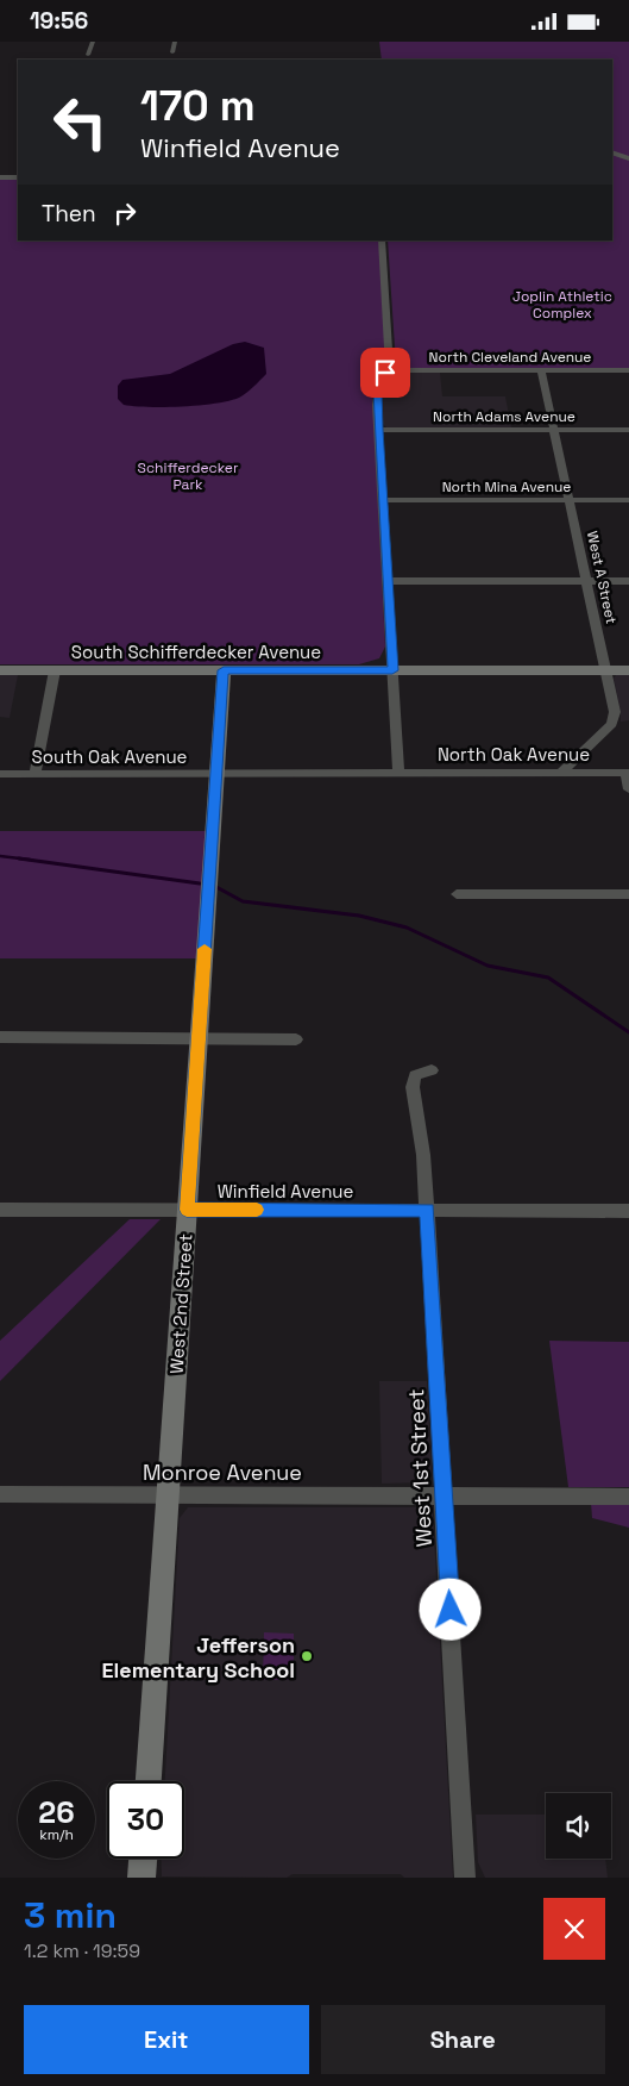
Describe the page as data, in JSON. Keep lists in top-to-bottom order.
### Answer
{
  "streets": {
    "street": [
      "North Cleveland Avenue",
      "North Adams Avenue",
      "North Mina Avenue",
      "West A Street",
      "South Schifferdecker Avenue",
      "North Oak Avenue",
      "South Oak Avenue",
      "Winfield Avenue",
      "West 2nd Street",
      "West 1st Street",
      "Monroe Avenue"
    ]
  },
  "crossings": [
    ["North Cleveland Avenue", "West A Street"],
    ["North Adams Avenue", "West A Street"],
    ["North Mina Avenue", "West A Street"],
    ["West A Street", "South Schifferdecker Avenue"],
    ["West A Street", "North Oak Avenue"],
    ["South Schifferdecker Avenue", "West 2nd Street"],
    ["North Oak Avenue", "South Oak Avenue"],
    ["South Oak Avenue", "West 2nd Street"],
    ["Winfield Avenue", "West 2nd Street"],
    ["Winfield Avenue", "West 1st Street"],
    ["West 2nd Street", "Monroe Avenue"],
    ["West 1st Street", "Monroe Avenue"]
  ],
  "parks": ["Joplin Athletic Complex", "Schifferdecker Park"],
  "places": ["Jefferson Elementary School"],
  "page": {
    "status": "19:56",
    "turn": ["170 m", "Winfield Avenue"],
    "then": "Then",
    "speed": "26 km/h",
    "limit": "30",
    "heading": ["3 min", "1.2 km · 19:59"],
    "buttons": ["Exit", "Share"]
  }
}
